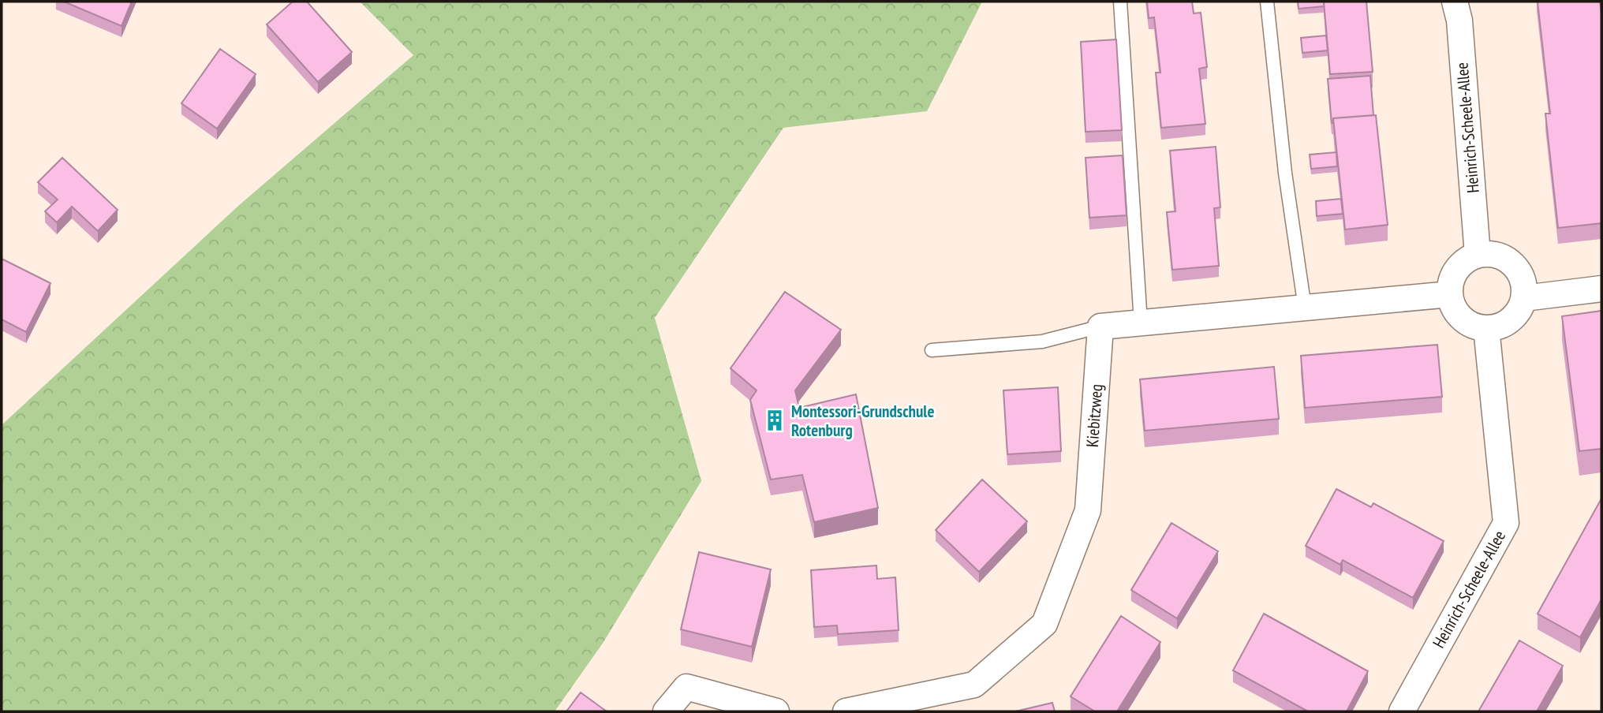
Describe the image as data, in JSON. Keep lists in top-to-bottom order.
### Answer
{
  "streets": {
    "street": ["Heinrich-Scheele-Allee", "Kiebitzweg"]
  },
  "places": {
    "building": ["Montessori-Grundschule Rotenburg"]
  }
}
